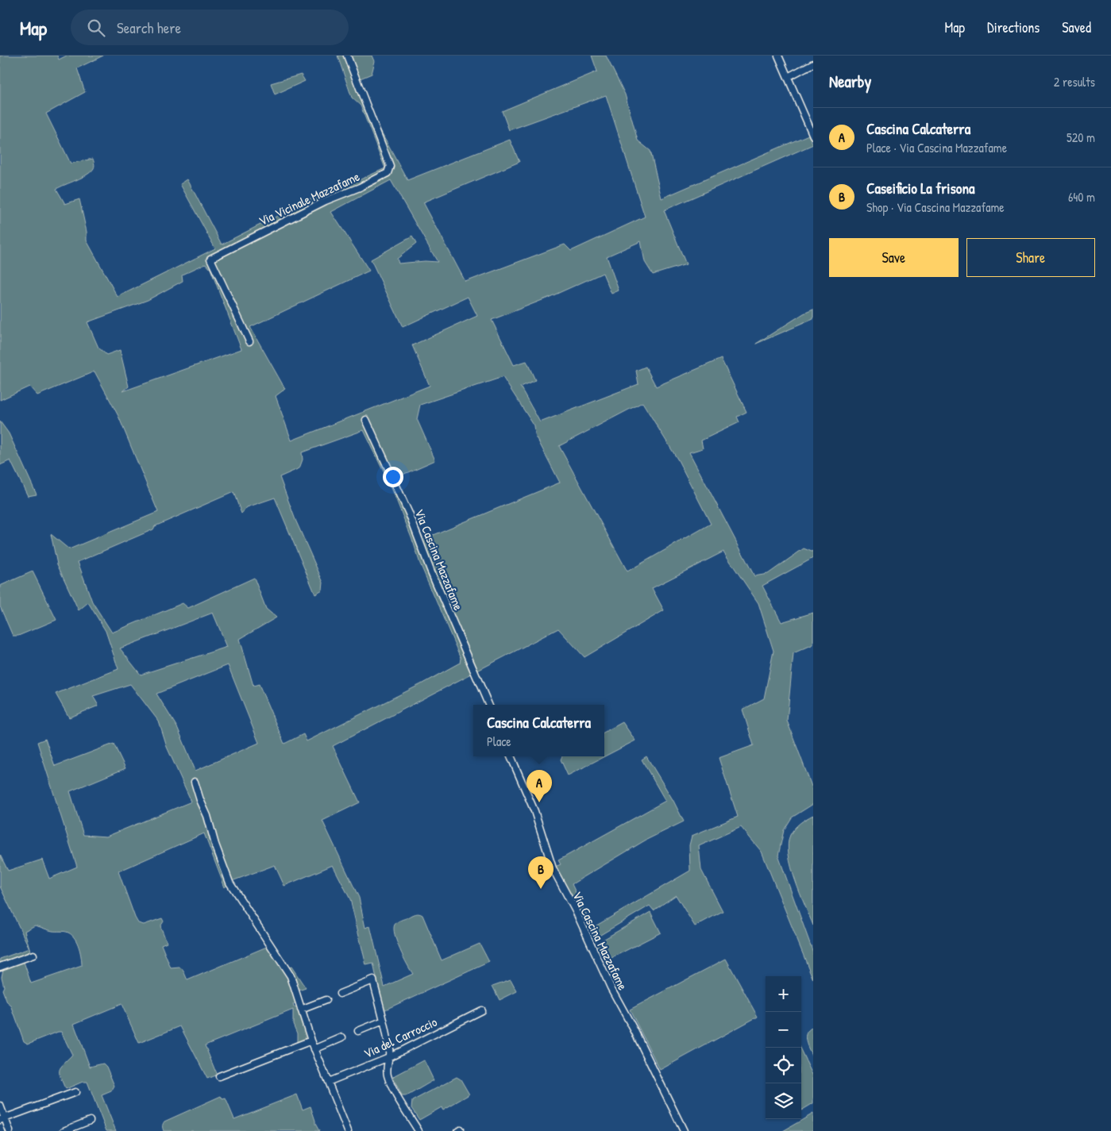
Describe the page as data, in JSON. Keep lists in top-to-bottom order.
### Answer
{
  "streets": {
    "street": ["Via Vicinale Mazzafame", "Via Cascina Mazzafame", "Via del Carroccio"]
  },
  "page": {
    "header": "Map",
    "search": "Search here",
    "nav": ["Map", "Directions", "Saved"],
    "heading": ["Nearby", "2 results"],
    "list": [
      {
        "mark": "A",
        "name": "Cascina Calcaterra",
        "note": "Place · Via Cascina Mazzafame",
        "value": "520 m"
      },
      {
        "mark": "B",
        "name": "Caseificio La frisona",
        "note": "Shop · Via Cascina Mazzafame",
        "value": "640 m"
      }
    ],
    "buttons": ["Save", "Share"],
    "popup": ["Cascina Calcaterra", "Place"],
    "pins": ["A", "B"],
    "map_buttons": ["+", "−"]
  }
}
